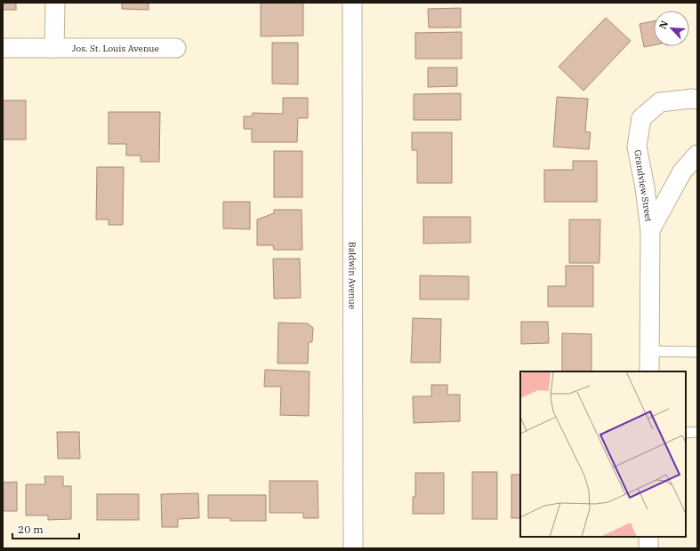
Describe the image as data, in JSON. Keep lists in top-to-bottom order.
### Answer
{
  "streets": {
    "street": ["Jos. St. Louis Avenue", "Grandview Street", "Baldwin Avenue"]
  },
  "scale_bar": "20 m",
  "north": "top left"
}
